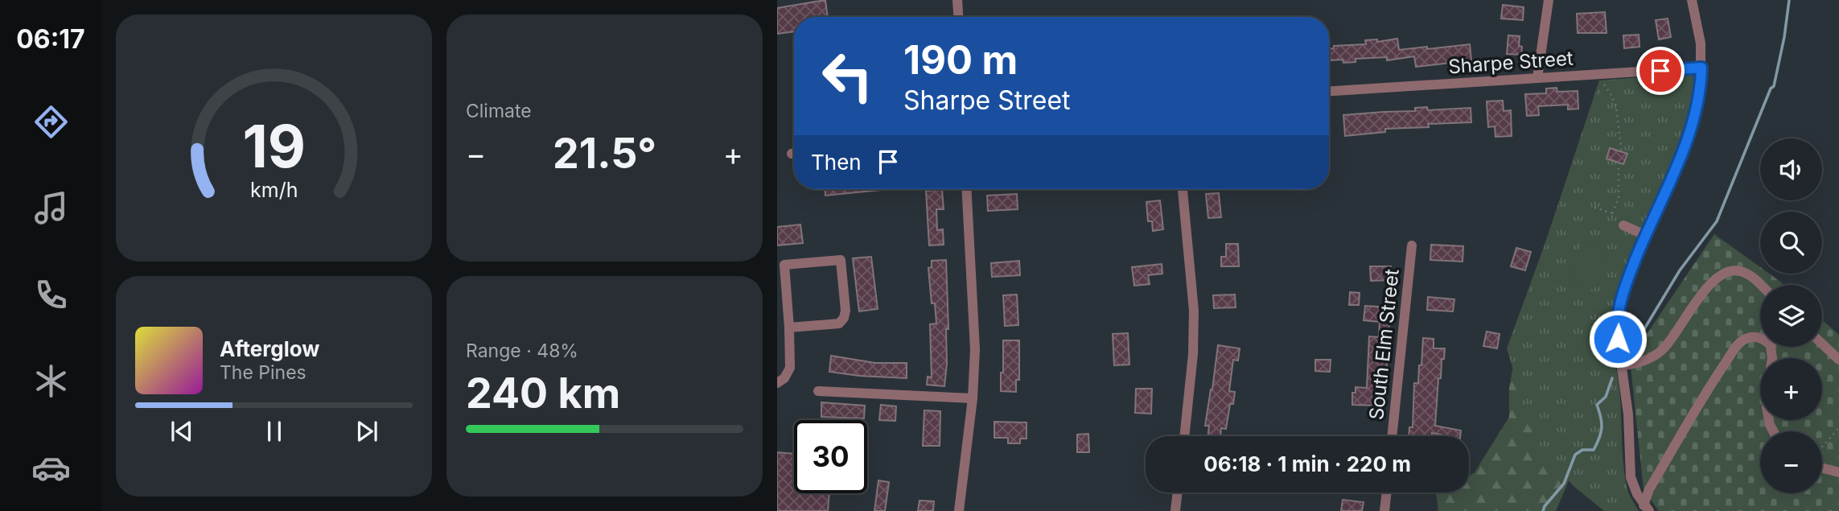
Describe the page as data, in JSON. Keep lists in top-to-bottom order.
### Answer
{
  "streets": {
    "street": ["Sharpe Street", "South Elm Street"]
  },
  "page": {
    "tabs": "06:17",
    "tile": [
      "Climate",
      ["Range · 48%", "240 km"]
    ],
    "turn": ["190 m", "Sharpe Street"],
    "heat": ["−", "21.5°", "+"],
    "then": "Then",
    "map_buttons": ["+", "−"],
    "song": ["Afterglow", "The Pines"],
    "limit": "30",
    "trip": "06:18 · 1 min · 220 m",
    "gauge": ["19", "km/h"]
  }
}
